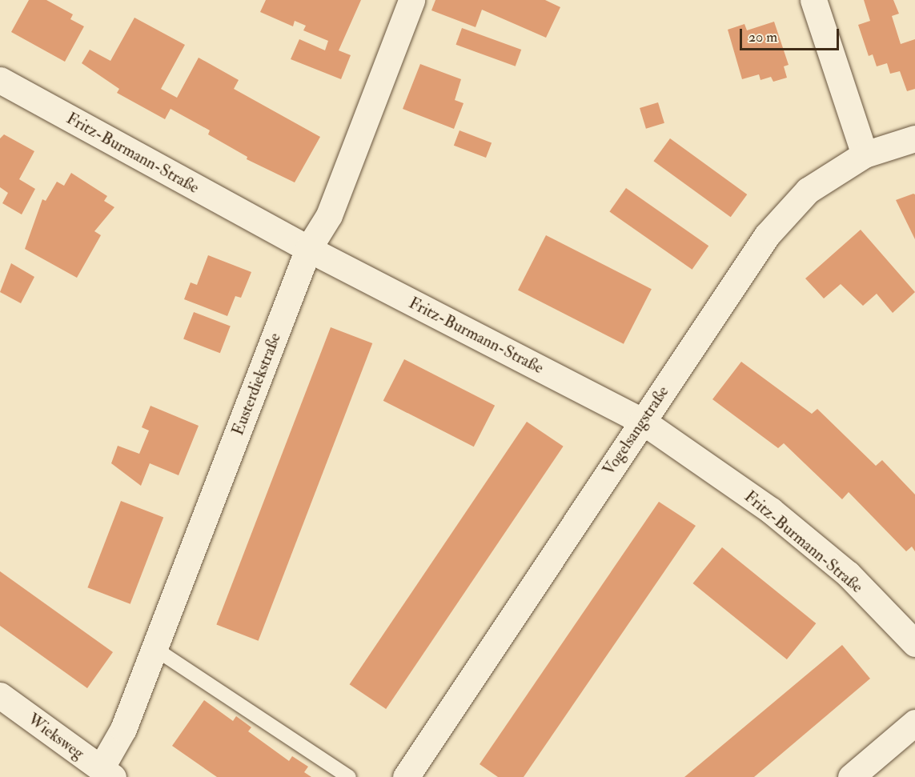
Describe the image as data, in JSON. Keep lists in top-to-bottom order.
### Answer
{
  "streets": {
    "street": [
      "Fritz-Burmann-Straße",
      "Eusterdiekstraße",
      "Vogelsangstraße",
      "Wieksweg"
    ]
  },
  "crossings": [
    ["Fritz-Burmann-Straße", "Eusterdiekstraße"],
    ["Fritz-Burmann-Straße", "Vogelsangstraße"],
    ["Eusterdiekstraße", "Wieksweg"]
  ],
  "scale_bar": "20 m"
}
